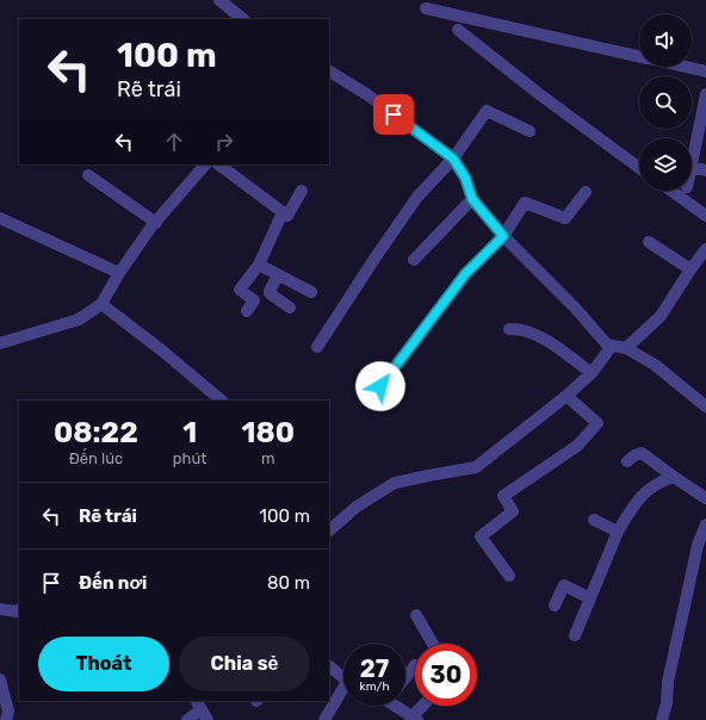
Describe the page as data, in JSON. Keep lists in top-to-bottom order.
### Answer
{
  "page": {
    "turn": ["100 m", "Rẽ trái"],
    "eta": [
      "08:22",
      "Đến lúc",
      "1",
      "phút",
      "180",
      "m"
    ],
    "list": [
      {
        "name": "Rẽ trái",
        "value": "100 m"
      },
      {
        "name": "Đến nơi",
        "value": "80 m"
      }
    ],
    "buttons": ["Thoát", "Chia sẻ"],
    "speed": "27 km/h",
    "limit": "30"
  }
}
